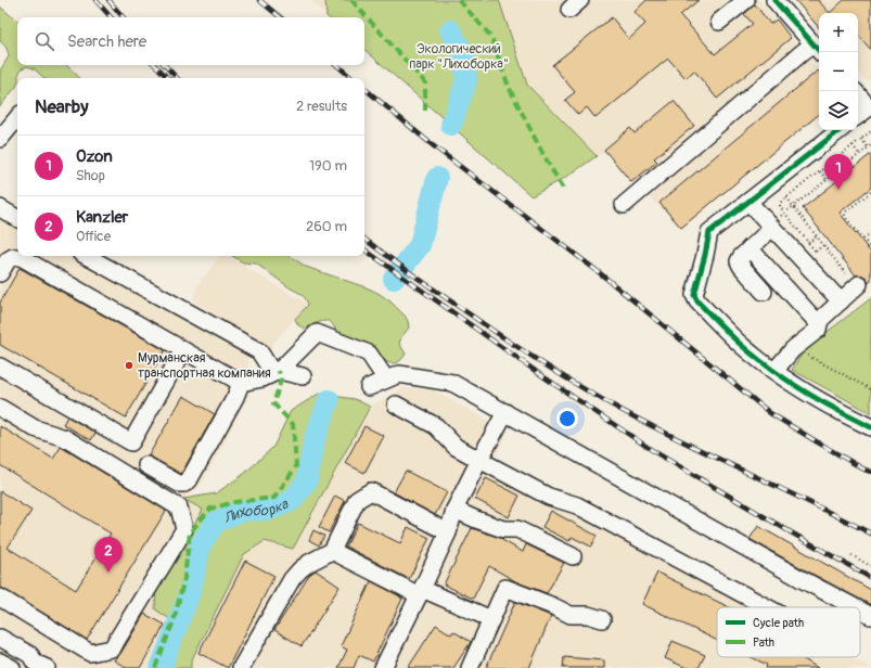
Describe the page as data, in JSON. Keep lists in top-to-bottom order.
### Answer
{
  "water": ["Лихоборка"],
  "parks": ["Экологический парк \"Лихоборка\""],
  "places": ["Мурманская транспортная компания"],
  "legend": ["Cycle path", "Path"],
  "page": {
    "map_buttons": ["+", "−"],
    "search": "Search here",
    "heading": ["Nearby", "2 results"],
    "list": [
      {
        "mark": "1",
        "name": "Ozon",
        "note": "Shop",
        "value": "190 m"
      },
      {
        "mark": "2",
        "name": "Kanzler",
        "note": "Office",
        "value": "260 m"
      }
    ],
    "pins": ["1", "2"]
  }
}
